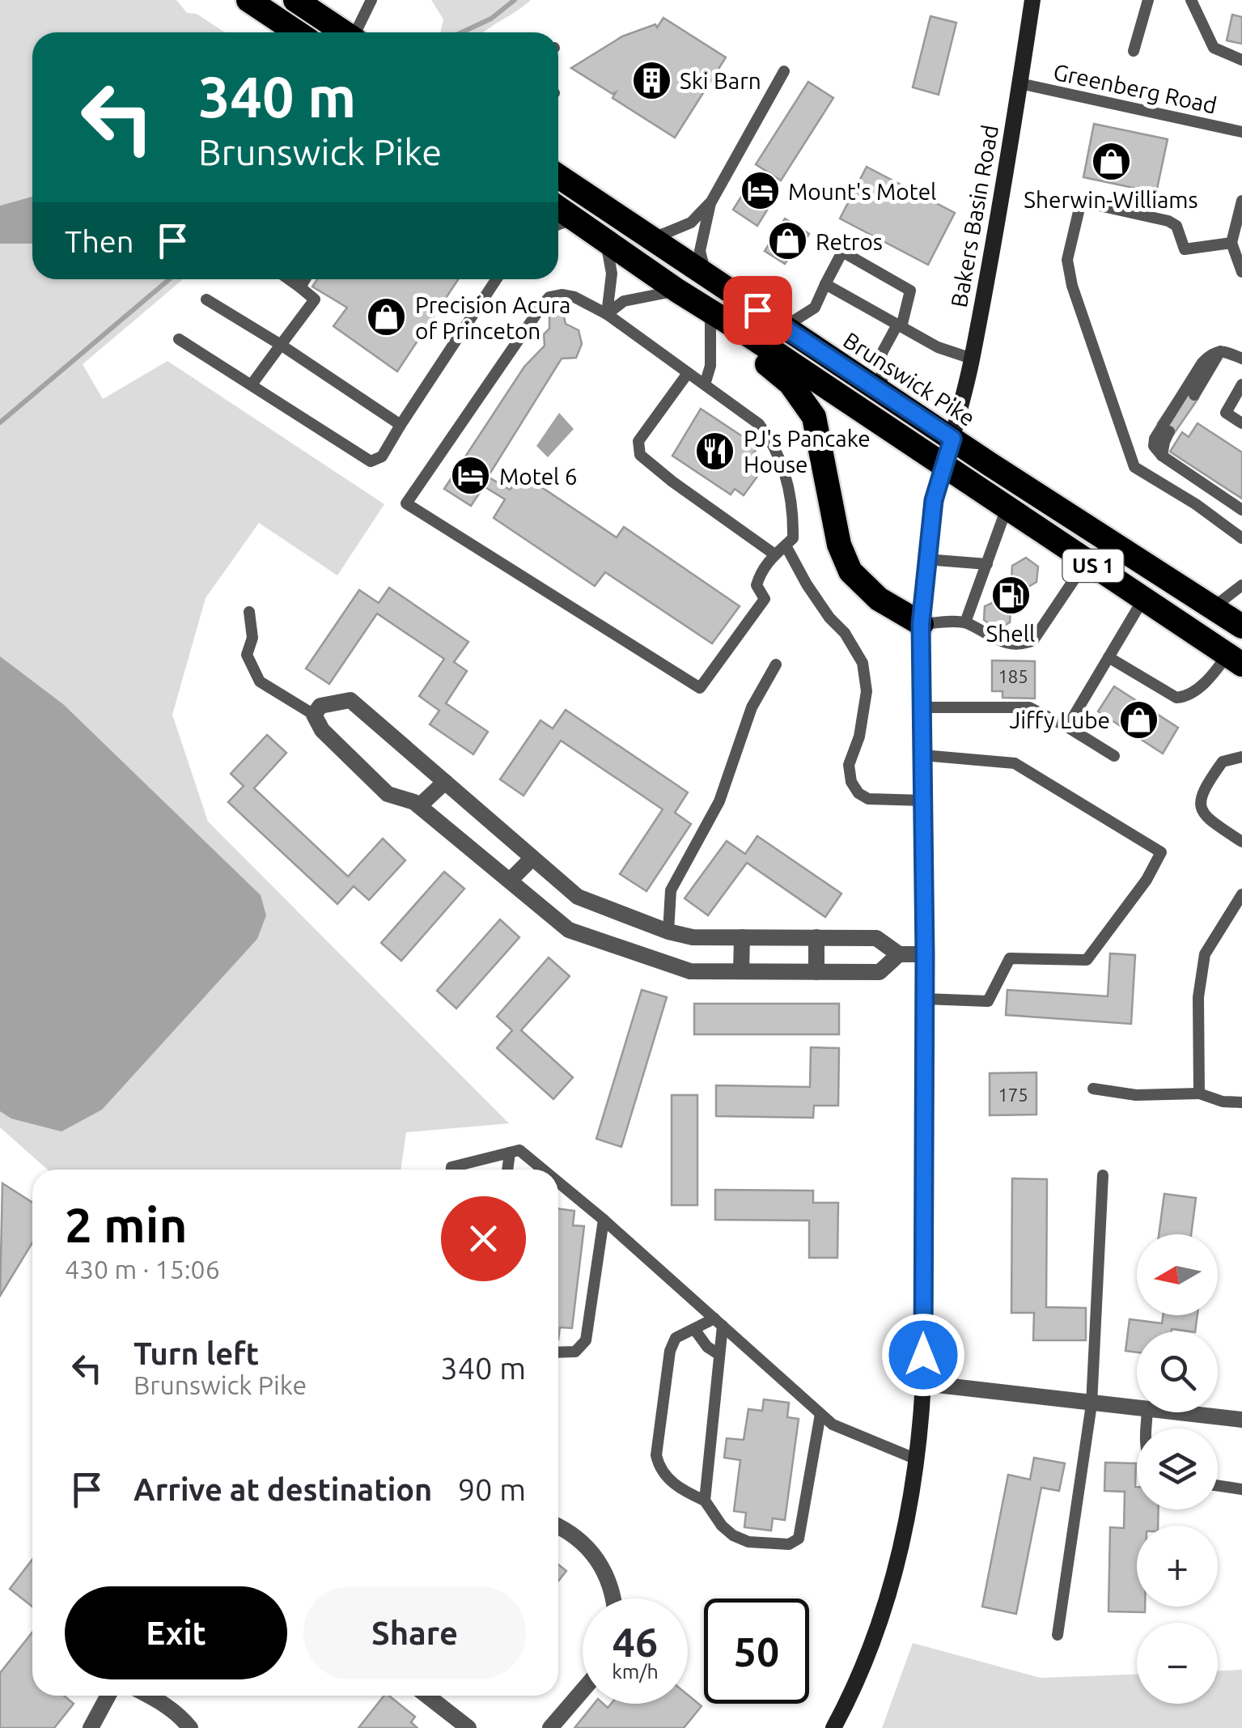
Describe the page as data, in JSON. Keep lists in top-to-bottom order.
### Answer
{
  "streets": {
    "highway": ["Brunswick Pike", "US 1"],
    "main road": ["Bakers Basin Road"],
    "lane": ["Greenberg Road"]
  },
  "crossings": [
    ["Greenberg Road", "Bakers Basin Road"],
    ["Bakers Basin Road", "Brunswick Pike"],
    ["Bakers Basin Road", "US 1"]
  ],
  "places": {
    "building": ["Ski Barn"],
    "shop": [
      "Sherwin-Williams",
      "Retros",
      "Precision Acura of Princeton",
      "Jiffy Lube"
    ],
    "hotel": ["Mount's Motel", "Motel 6"],
    "restaurant": ["PJ's Pancake House"],
    "fuel station": ["Shell"]
  },
  "house_numbers": ["185", "175"],
  "north": "left",
  "page": {
    "turn": ["340 m", "Brunswick Pike"],
    "then": "Then",
    "heading": ["2 min", "430 m · 15:06"],
    "map_buttons": ["+", "−"],
    "list": [
      {
        "name": "Turn left",
        "note": "Brunswick Pike",
        "value": "340 m"
      },
      {
        "name": "Arrive at destination",
        "value": "90 m"
      }
    ],
    "buttons": ["Exit", "Share"],
    "speed": "46 km/h",
    "limit": "50"
  }
}
